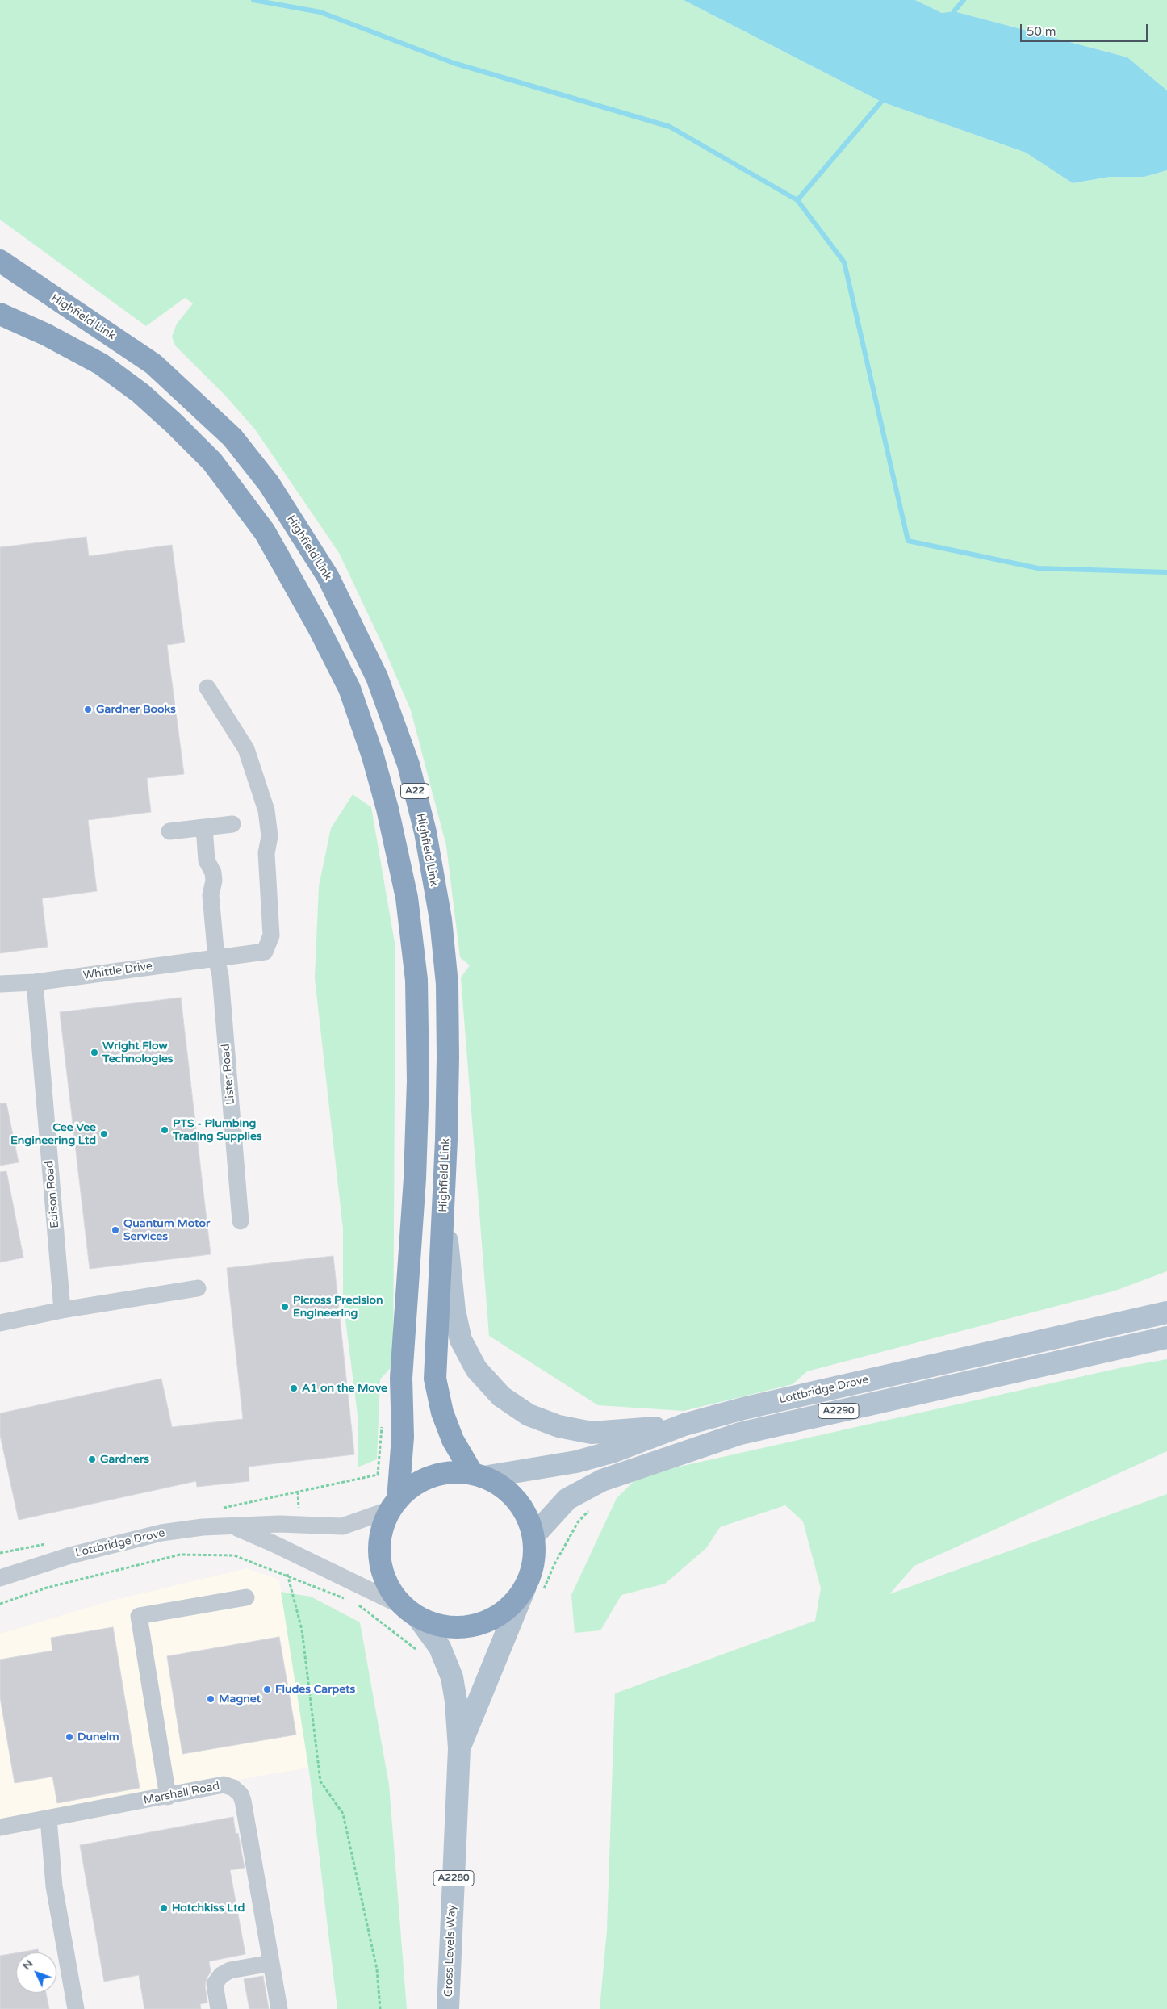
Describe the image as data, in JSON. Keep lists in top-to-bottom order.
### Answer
{
  "streets": {
    "highway": ["Highfield Link", "A22"],
    "main road": [
      "Lottbridge Drove",
      "A2290",
      "A2280",
      "Cross Levels Way"
    ],
    "street": [
      "Whittle Drive",
      "Lister Road",
      "Edison Road",
      "Marshall Road"
    ]
  },
  "crossings": [
    ["Highfield Link", "Lottbridge Drove"],
    ["A22", "Lottbridge Drove"],
    ["Whittle Drive", "Lister Road"],
    ["Whittle Drive", "Edison Road"],
    ["Lottbridge Drove", "Cross Levels Way"]
  ],
  "places": [
    "Gardner Books",
    "Wright Flow Technologies",
    "PTS - Plumbing Trading Supplies",
    "Cee Vee Engineering Ltd",
    "Quantum Motor Services",
    "Picross Precision Engineering",
    "A1 on the Move",
    "Gardners",
    "Fludes Carpets",
    "Magnet",
    "Dunelm",
    "Hotchkiss Ltd"
  ],
  "scale_bar": "50 m",
  "north": "top left"
}
